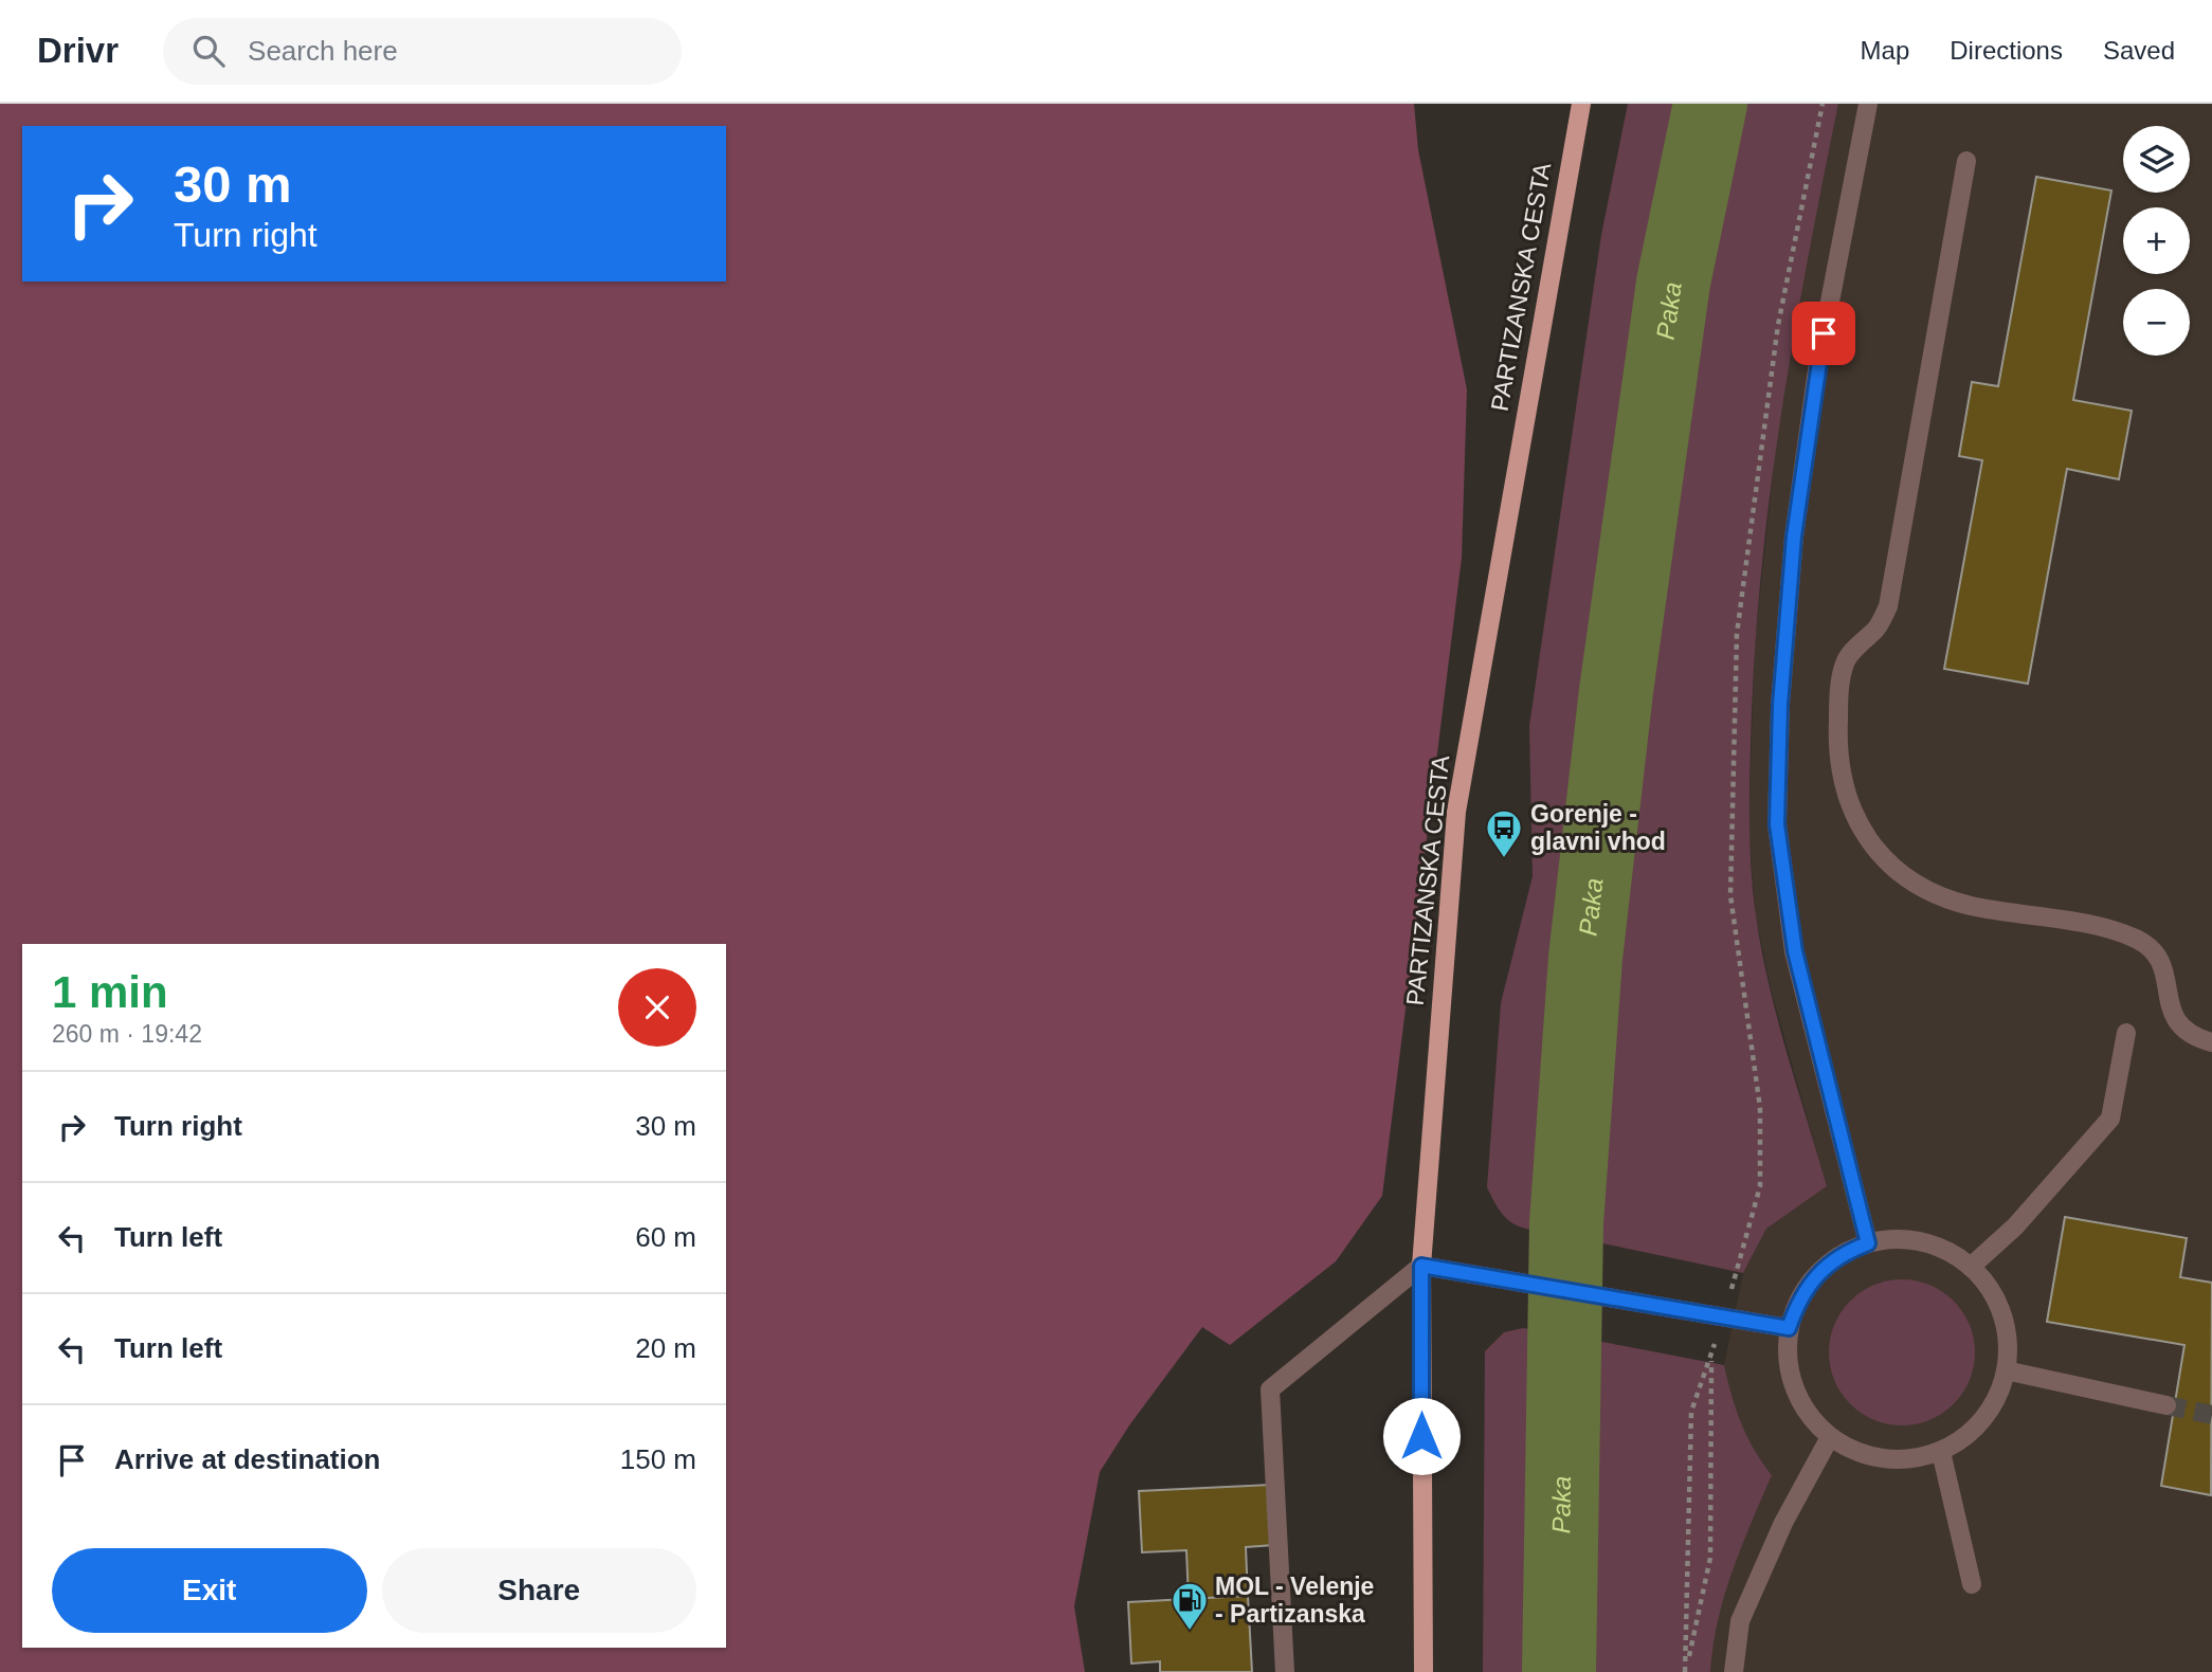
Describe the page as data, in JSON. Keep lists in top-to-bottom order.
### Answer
{
  "streets": {
    "main road": ["PARTIZANSKA CESTA"]
  },
  "water": ["Paka"],
  "places": {
    "bus stop": ["Gorenje - glavni vhod"],
    "fuel station": ["MOL - Velenje - Partizanska"]
  },
  "page": {
    "header": "Drivr",
    "search": "Search here",
    "nav": ["Map", "Directions", "Saved"],
    "map_buttons": ["+", "−"],
    "turn": ["30 m", "Turn right"],
    "heading": ["1 min", "260 m · 19:42"],
    "list": [
      {
        "name": "Turn right",
        "value": "30 m"
      },
      {
        "name": "Turn left",
        "value": "60 m"
      },
      {
        "name": "Turn left",
        "value": "20 m"
      },
      {
        "name": "Arrive at destination",
        "value": "150 m"
      }
    ],
    "buttons": ["Exit", "Share"]
  }
}
